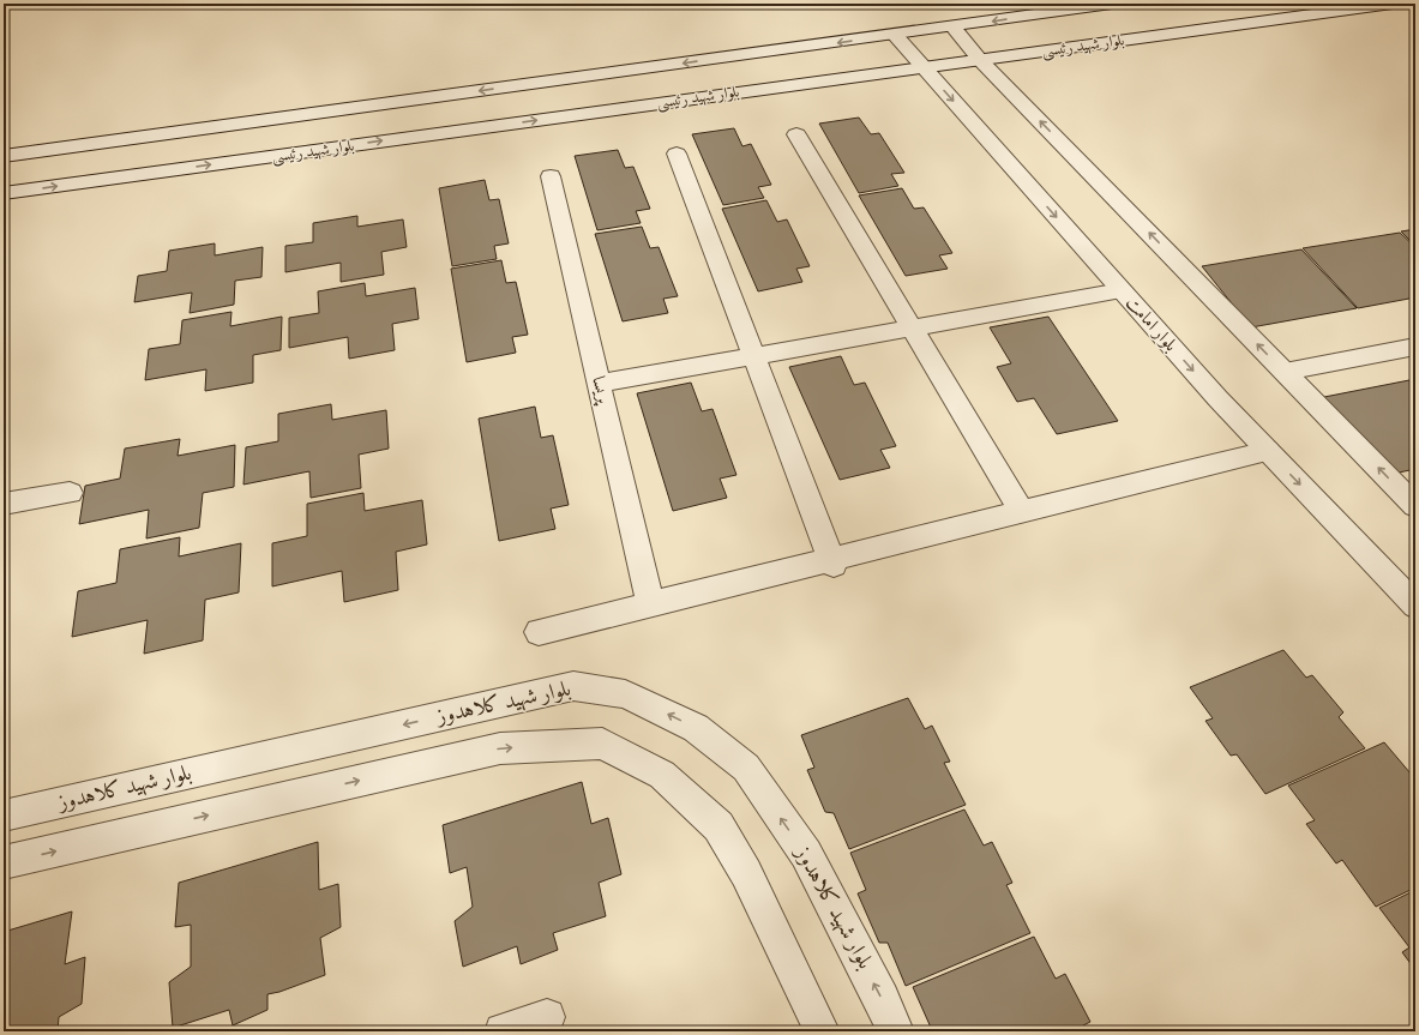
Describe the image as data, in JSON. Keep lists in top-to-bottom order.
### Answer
{
  "streets": {
    "street": [
      "بلوار شهید رئیسی",
      "بلوار امامت",
      "پریسا",
      "بلوار شهید کلاهدوز"
    ]
  },
  "crossings": [
    ["بلوار شهید رئیسی", "بلوار امامت"]
  ],
  "one_way": ["بلوار شهید کلاهدوز"]
}
